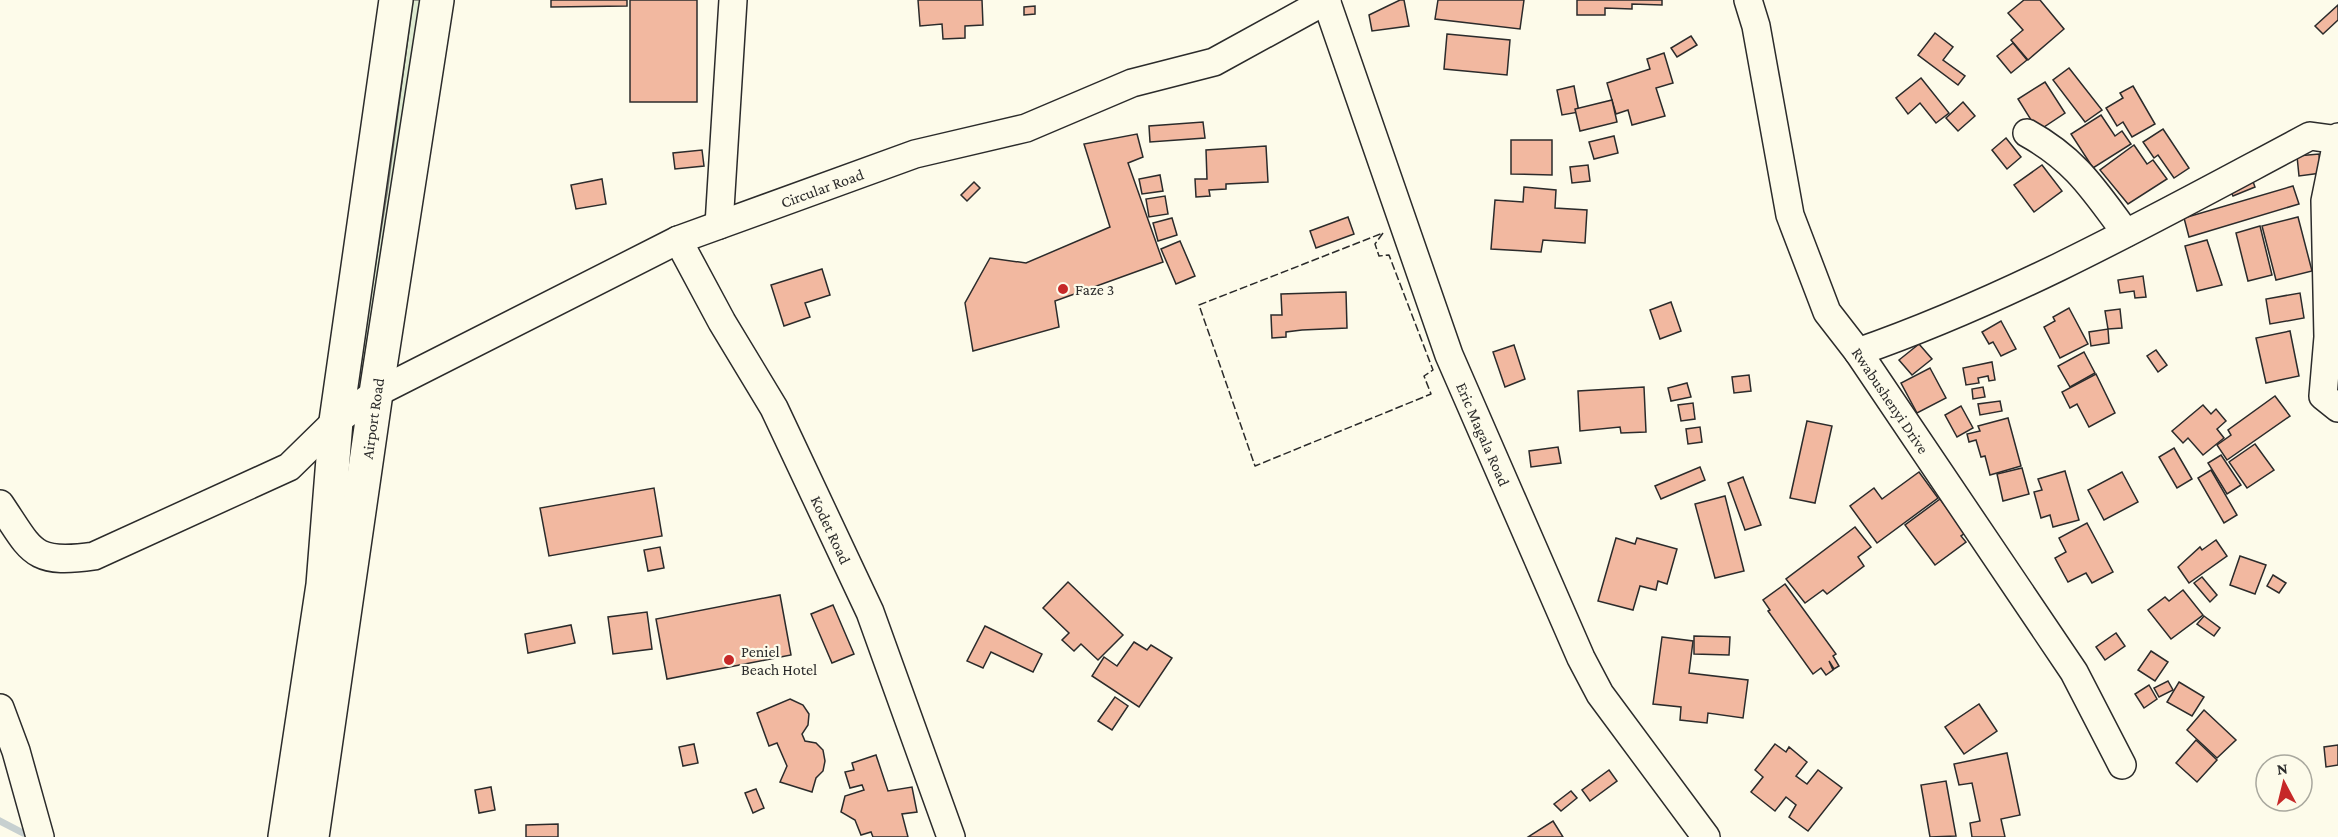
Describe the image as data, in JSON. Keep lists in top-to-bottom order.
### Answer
{
  "streets": {
    "highway": ["Airport Road"],
    "street": [
      "Circular Road",
      "Rwabushenyi Drive",
      "Eric Magala Road",
      "Kodet Road"
    ]
  },
  "crossings": [
    ["Circular Road", "Airport Road"],
    ["Circular Road", "Eric Magala Road"],
    ["Circular Road", "Kodet Road"]
  ],
  "places": ["Faze 3", "Peniel Beach Hotel"],
  "north": "top"
}
